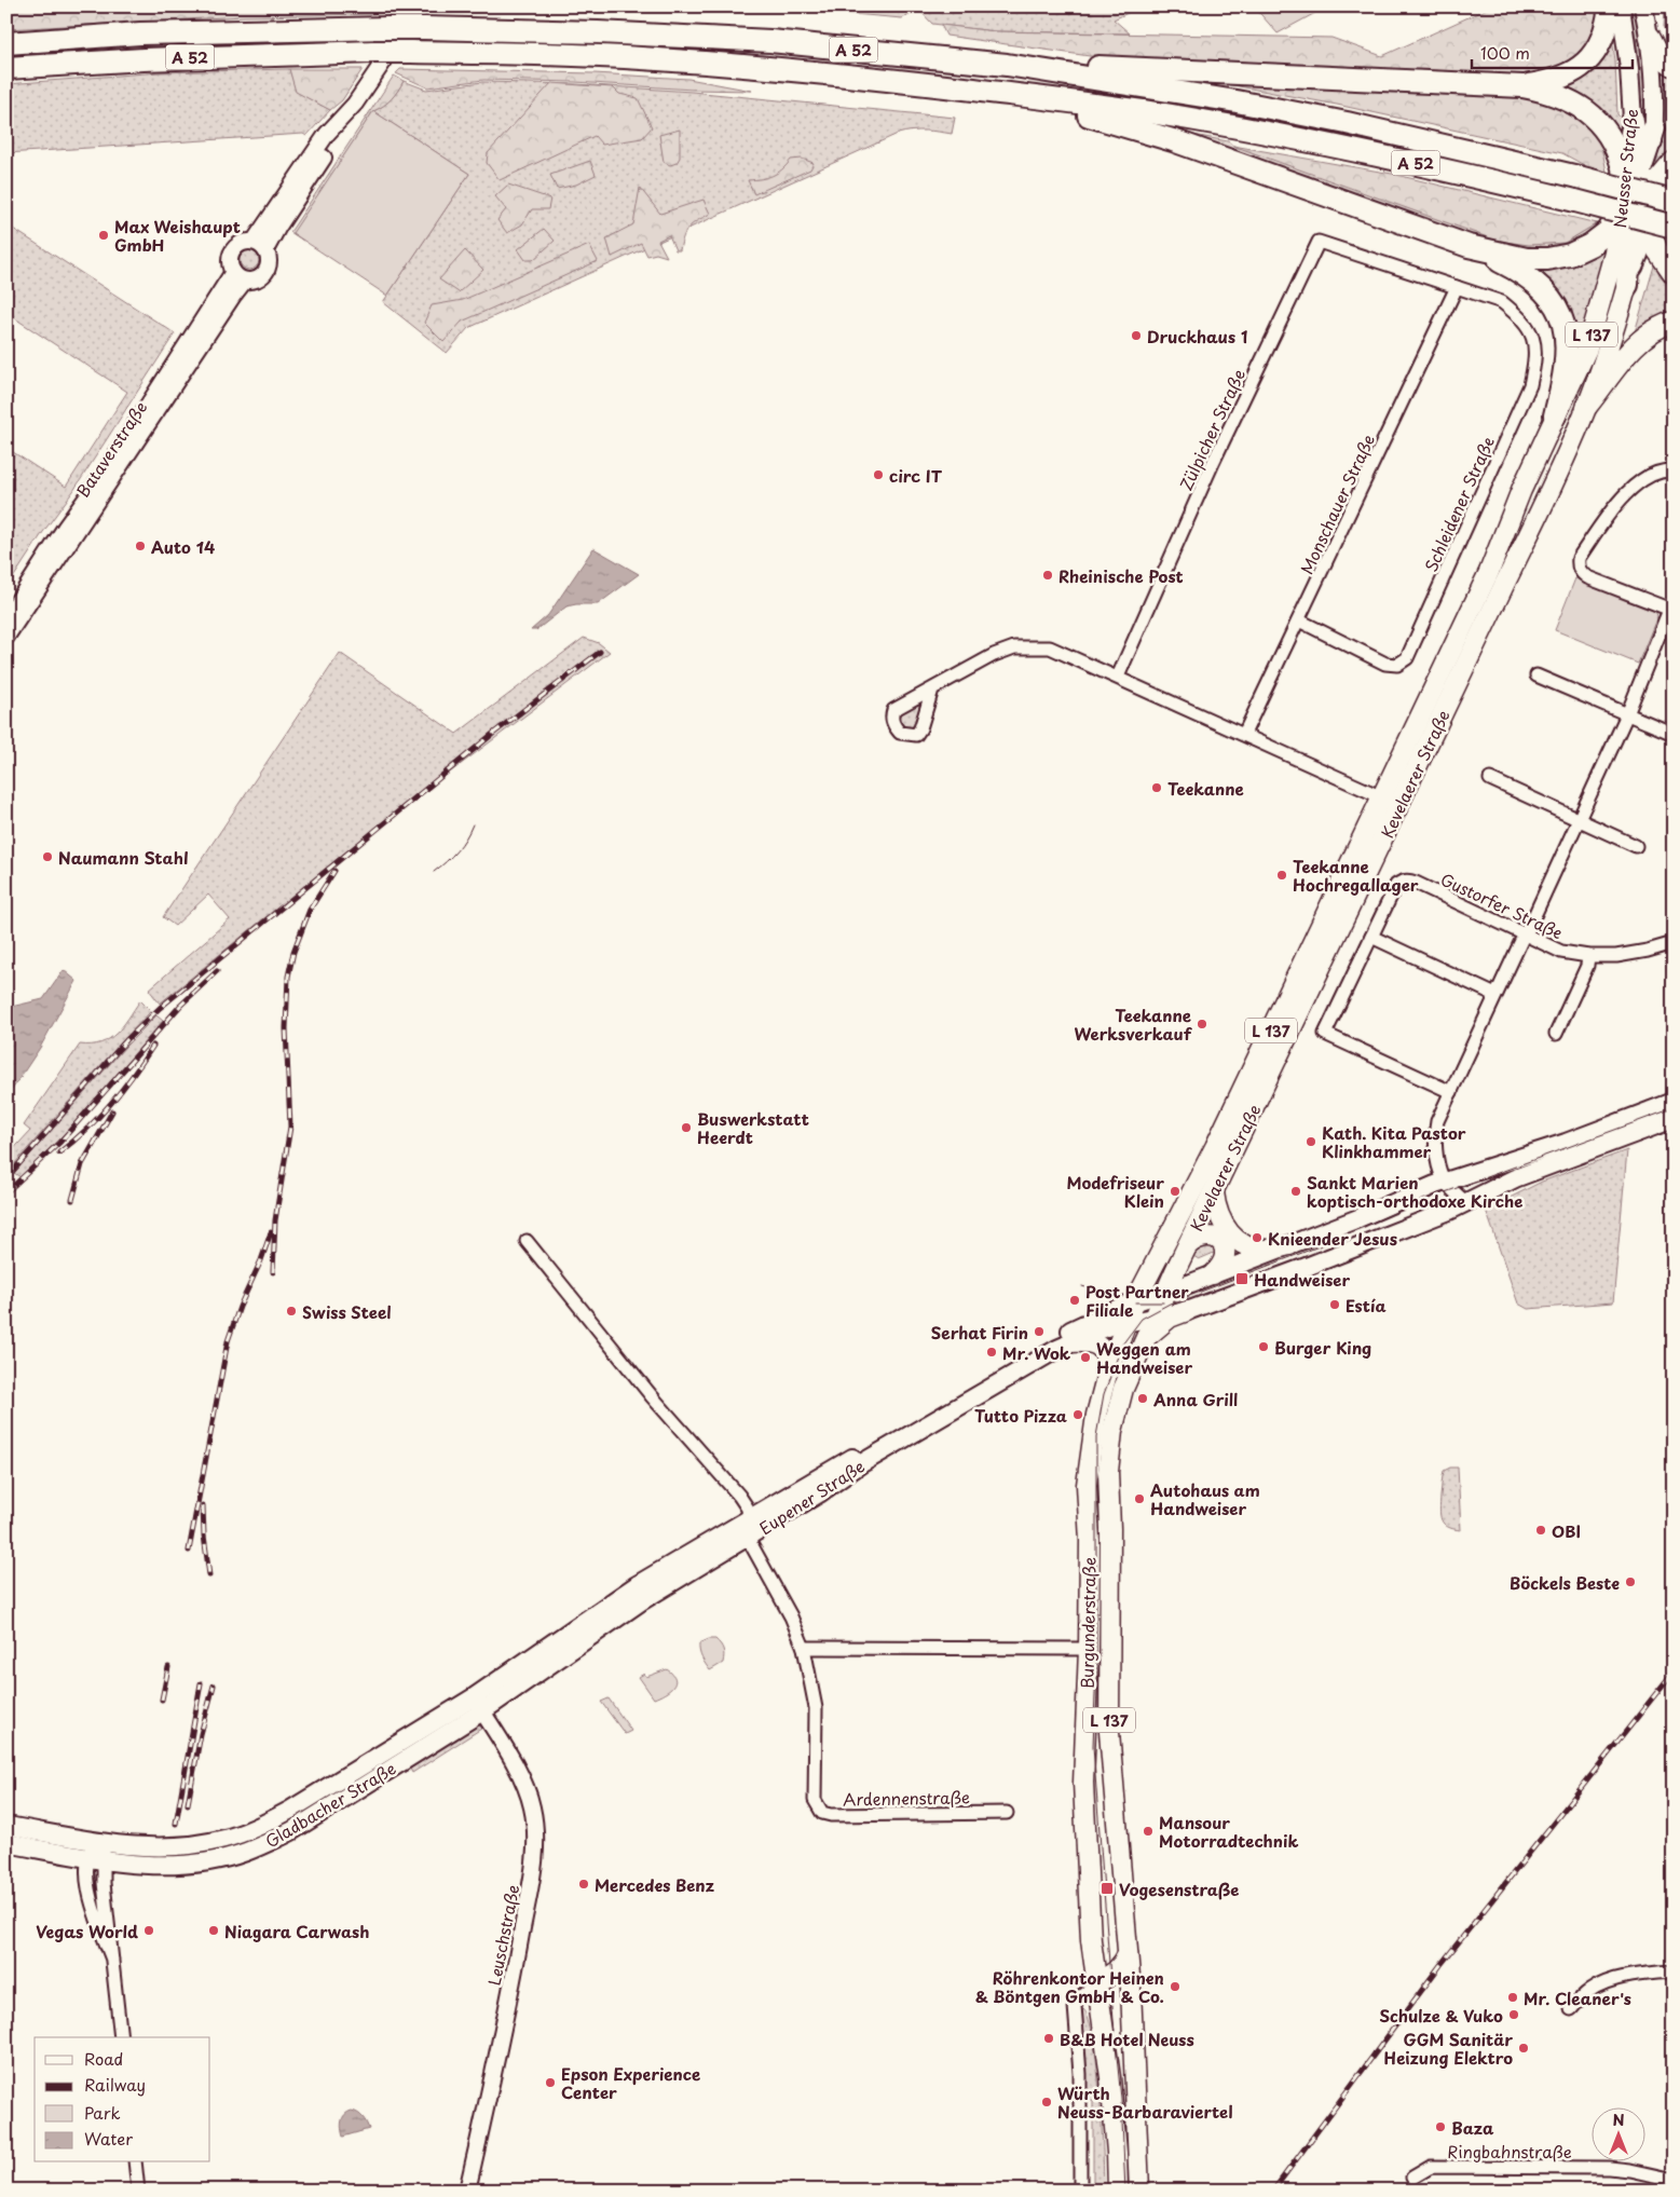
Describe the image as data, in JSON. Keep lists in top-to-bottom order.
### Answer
{
  "streets": {
    "highway": ["A 52"],
    "main road": [
      "Neusser Straße",
      "L 137",
      "Kevelaerer Straße",
      "Eupener Straße",
      "Burgunderstraße",
      "Gladbacher Straße"
    ],
    "street": [
      "Zülpicher Straße",
      "Bataverstraße",
      "Monschauer Straße",
      "Schleidener Straße",
      "Gustorfer Straße",
      "Ardennenstraße",
      "Leuschstraße",
      "Ringbahnstraße"
    ]
  },
  "crossings": [
    ["A 52", "Bataverstraße"],
    ["Neusser Straße", "Kevelaerer Straße"],
    ["L 137", "Eupener Straße"],
    ["L 137", "Burgunderstraße"],
    ["Zülpicher Straße", "Monschauer Straße"],
    ["Zülpicher Straße", "Schleidener Straße"],
    ["Monschauer Straße", "Schleidener Straße"],
    ["Kevelaerer Straße", "Eupener Straße"],
    ["Kevelaerer Straße", "Burgunderstraße"],
    ["Eupener Straße", "Burgunderstraße"],
    ["Eupener Straße", "Gladbacher Straße"],
    ["Gladbacher Straße", "Leuschstraße"]
  ],
  "places": {
    "other": [
      "Max Weishaupt GmbH",
      "Druckhaus 1",
      "circ IT",
      "Auto 14",
      "Rheinische Post",
      "Teekanne",
      "Naumann Stahl",
      "Teekanne Hochregallager",
      "Teekanne Werksverkauf",
      "Buswerkstatt Heerdt",
      "Kath. Kita Pastor Klinkhammer",
      "Modefriseur Klein",
      "Sankt Marien koptisch-orthodoxe Kirche",
      "Knieender Jesus",
      "Post Partner Filiale",
      "Estía",
      "Swiss Steel",
      "Serhat Firin",
      "Burger King",
      "Mr. Wok",
      "Weggen am Handweiser",
      "Anna Grill",
      "Tutto Pizza",
      "Autohaus am Handweiser",
      "OBI",
      "Böckels Beste",
      "Mansour Motorradtechnik",
      "Mercedes Benz",
      "Vegas World",
      "Niagara Carwash",
      "Röhrenkontor Heinen & Böntgen GmbH & Co.",
      "Mr. Cleaner's",
      "Schulze & Vuko",
      "B&B Hotel Neuss",
      "GGM Sanitär Heizung Elektro",
      "Epson Experience Center",
      "Würth Neuss-Barbaraviertel",
      "Baza"
    ],
    "transit": ["Handweiser", "Vogesenstraße"]
  },
  "legend": [
    "Road",
    "Railway",
    "Park",
    "Water"
  ],
  "scale_bar": "100 m",
  "north": "top"
}
